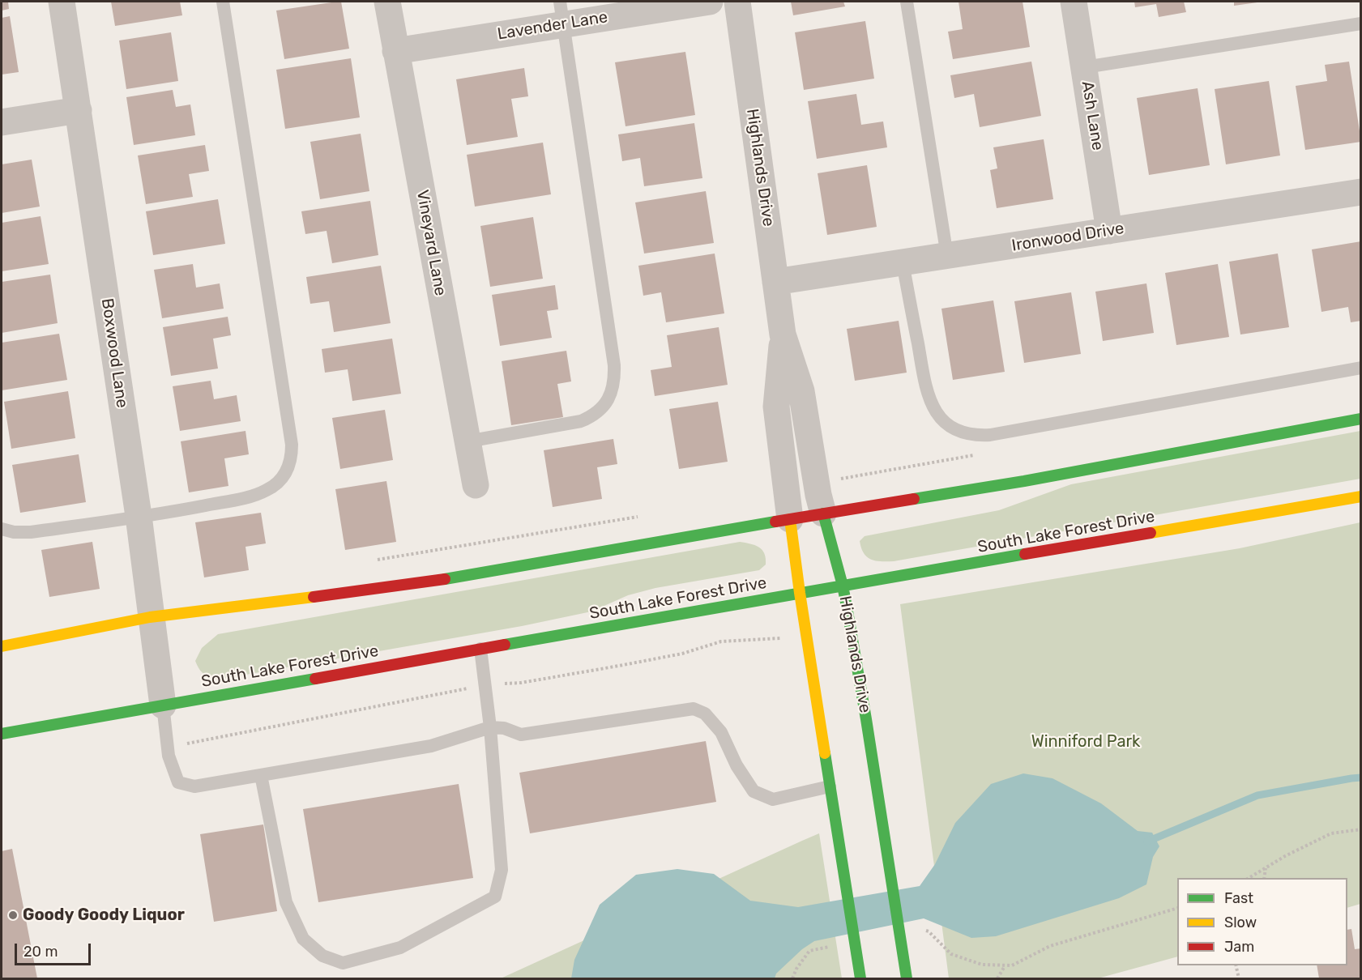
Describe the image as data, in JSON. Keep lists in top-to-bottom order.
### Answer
{
  "streets": {
    "main road": ["Highlands Drive", "South Lake Forest Drive"],
    "street": [
      "Lavender Lane",
      "Ash Lane",
      "Ironwood Drive",
      "Vineyard Lane",
      "Boxwood Lane"
    ]
  },
  "crossings": [
    ["Lavender Lane", "Vineyard Lane"],
    ["Ash Lane", "Ironwood Drive"],
    ["Highlands Drive", "Ironwood Drive"],
    ["Highlands Drive", "South Lake Forest Drive"],
    ["Boxwood Lane", "South Lake Forest Drive"]
  ],
  "parks": ["Winniford Park"],
  "places": ["Goody Goody Liquor"],
  "legend": ["Fast", "Slow", "Jam"],
  "scale_bar": "20 m"
}
